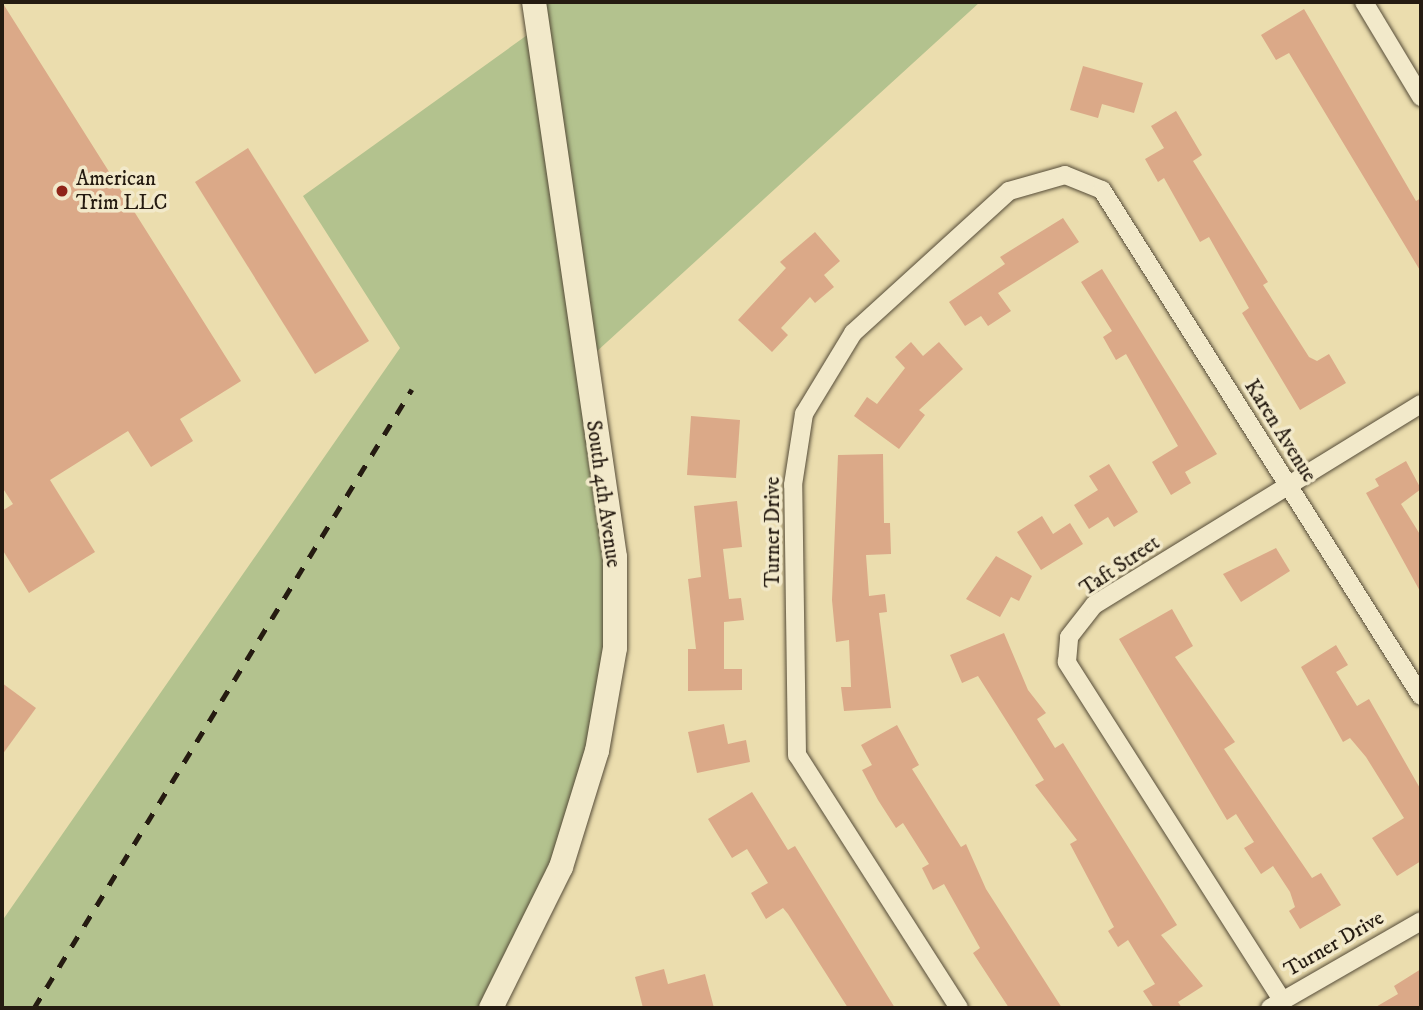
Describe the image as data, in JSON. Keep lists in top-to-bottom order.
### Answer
{
  "streets": {
    "street": [
      "Karen Avenue",
      "South 4th Avenue",
      "Turner Drive",
      "Taft Street"
    ]
  },
  "crossings": [
    ["Karen Avenue", "Turner Drive"],
    ["Karen Avenue", "Taft Street"],
    ["Turner Drive", "Taft Street"]
  ],
  "places": ["American Trim LLC"]
}
